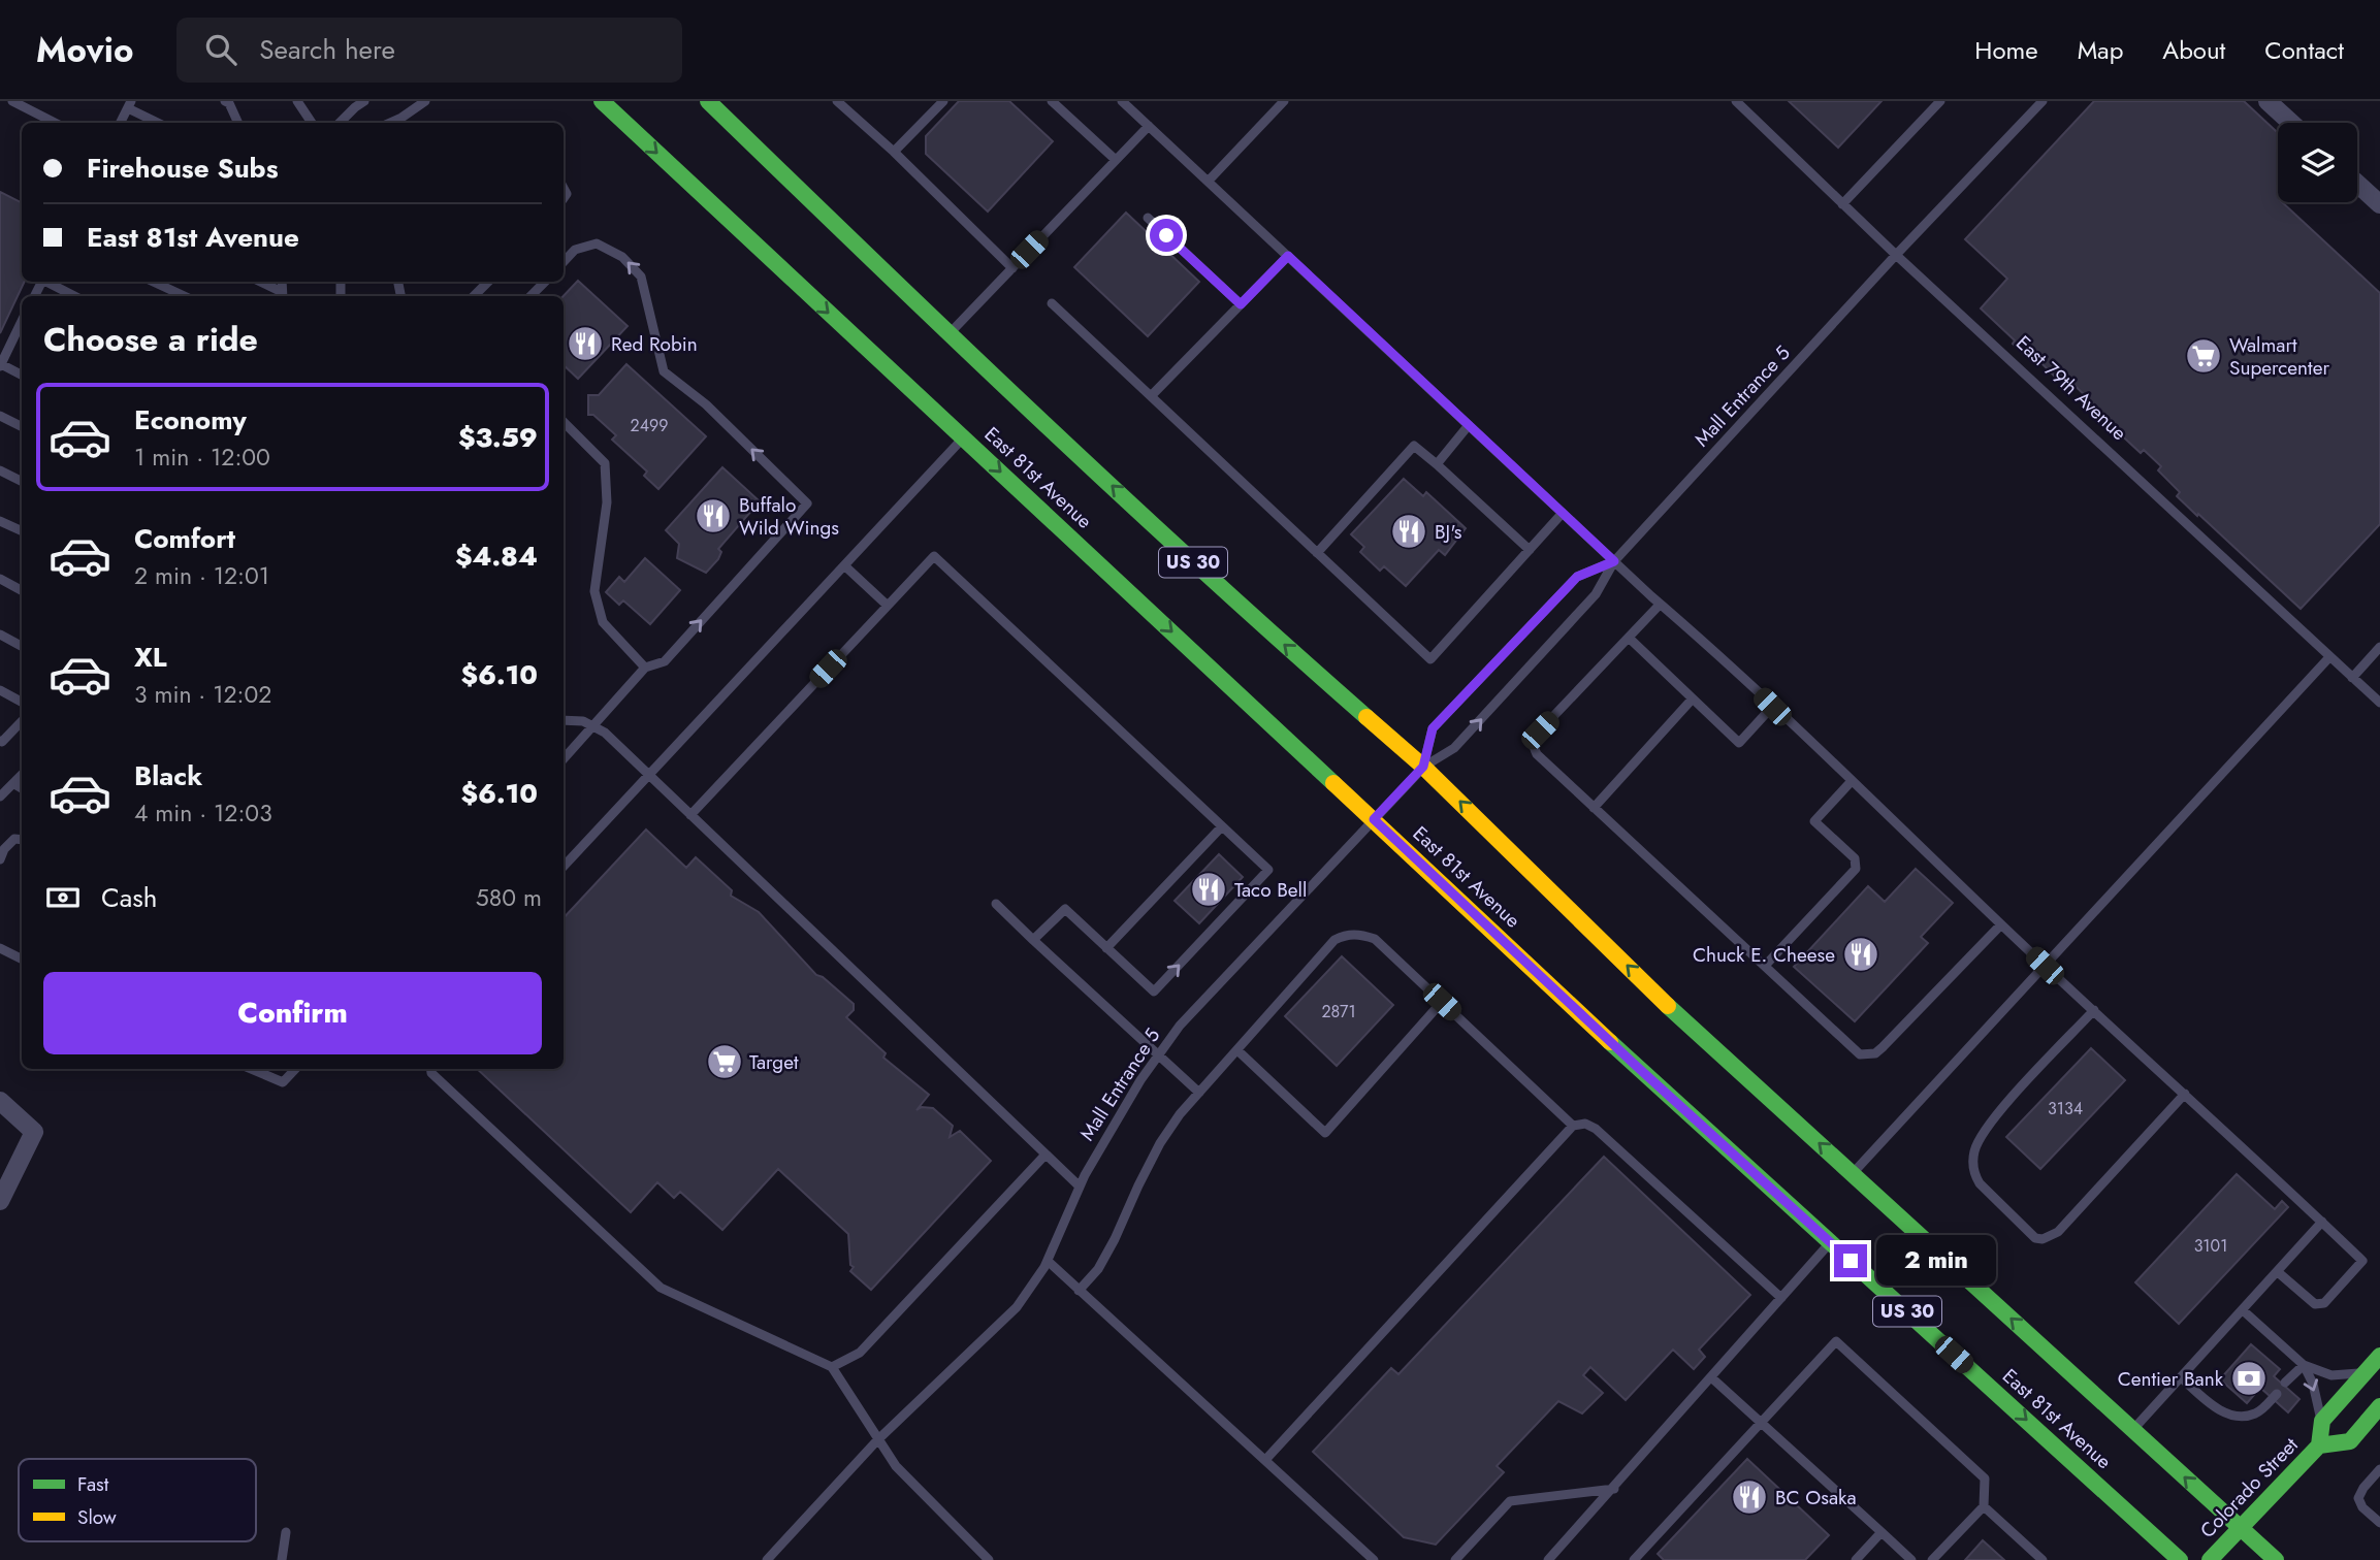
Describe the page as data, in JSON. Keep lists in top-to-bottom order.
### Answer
{
  "streets": {
    "main road": ["East 81st Avenue", "US 30", "Colorado Street"],
    "lane": ["East 79th Avenue", "Mall Entrance 5"]
  },
  "crossings": [
    ["East 79th Avenue", "Mall Entrance 5"],
    ["Mall Entrance 5", "East 81st Avenue"],
    ["Mall Entrance 5", "US 30"],
    ["US 30", "Colorado Street"]
  ],
  "places": {
    "restaurant": [
      "Red Robin",
      "Buffalo Wild Wings",
      "BJ's",
      "Taco Bell",
      "Chuck E. Cheese",
      "BC Osaka"
    ],
    "supermarket": ["Walmart Supercenter", "Target"],
    "bank": ["Centier Bank"]
  },
  "house_numbers": [
    "2499",
    "2871",
    "3134",
    "3101"
  ],
  "legend": ["Fast", "Slow"],
  "page": {
    "header": "Movio",
    "search": "Search here",
    "nav": [
      "Home",
      "Map",
      "About",
      "Contact"
    ],
    "banner": ["Firehouse Subs", "East 81st Avenue"],
    "heading": "Choose a ride",
    "list": [
      {
        "name": "Economy",
        "note": "1 min · 12:00",
        "value": "$3.59"
      },
      {
        "name": "Comfort",
        "note": "2 min · 12:01",
        "value": "$4.84"
      },
      {
        "name": "XL",
        "note": "3 min · 12:02",
        "value": "$6.10"
      },
      {
        "name": "Black",
        "note": "4 min · 12:03",
        "value": "$6.10"
      }
    ],
    "pay": ["Cash", "580 m"],
    "buttons": "Confirm",
    "bubble": "2 min"
  }
}
